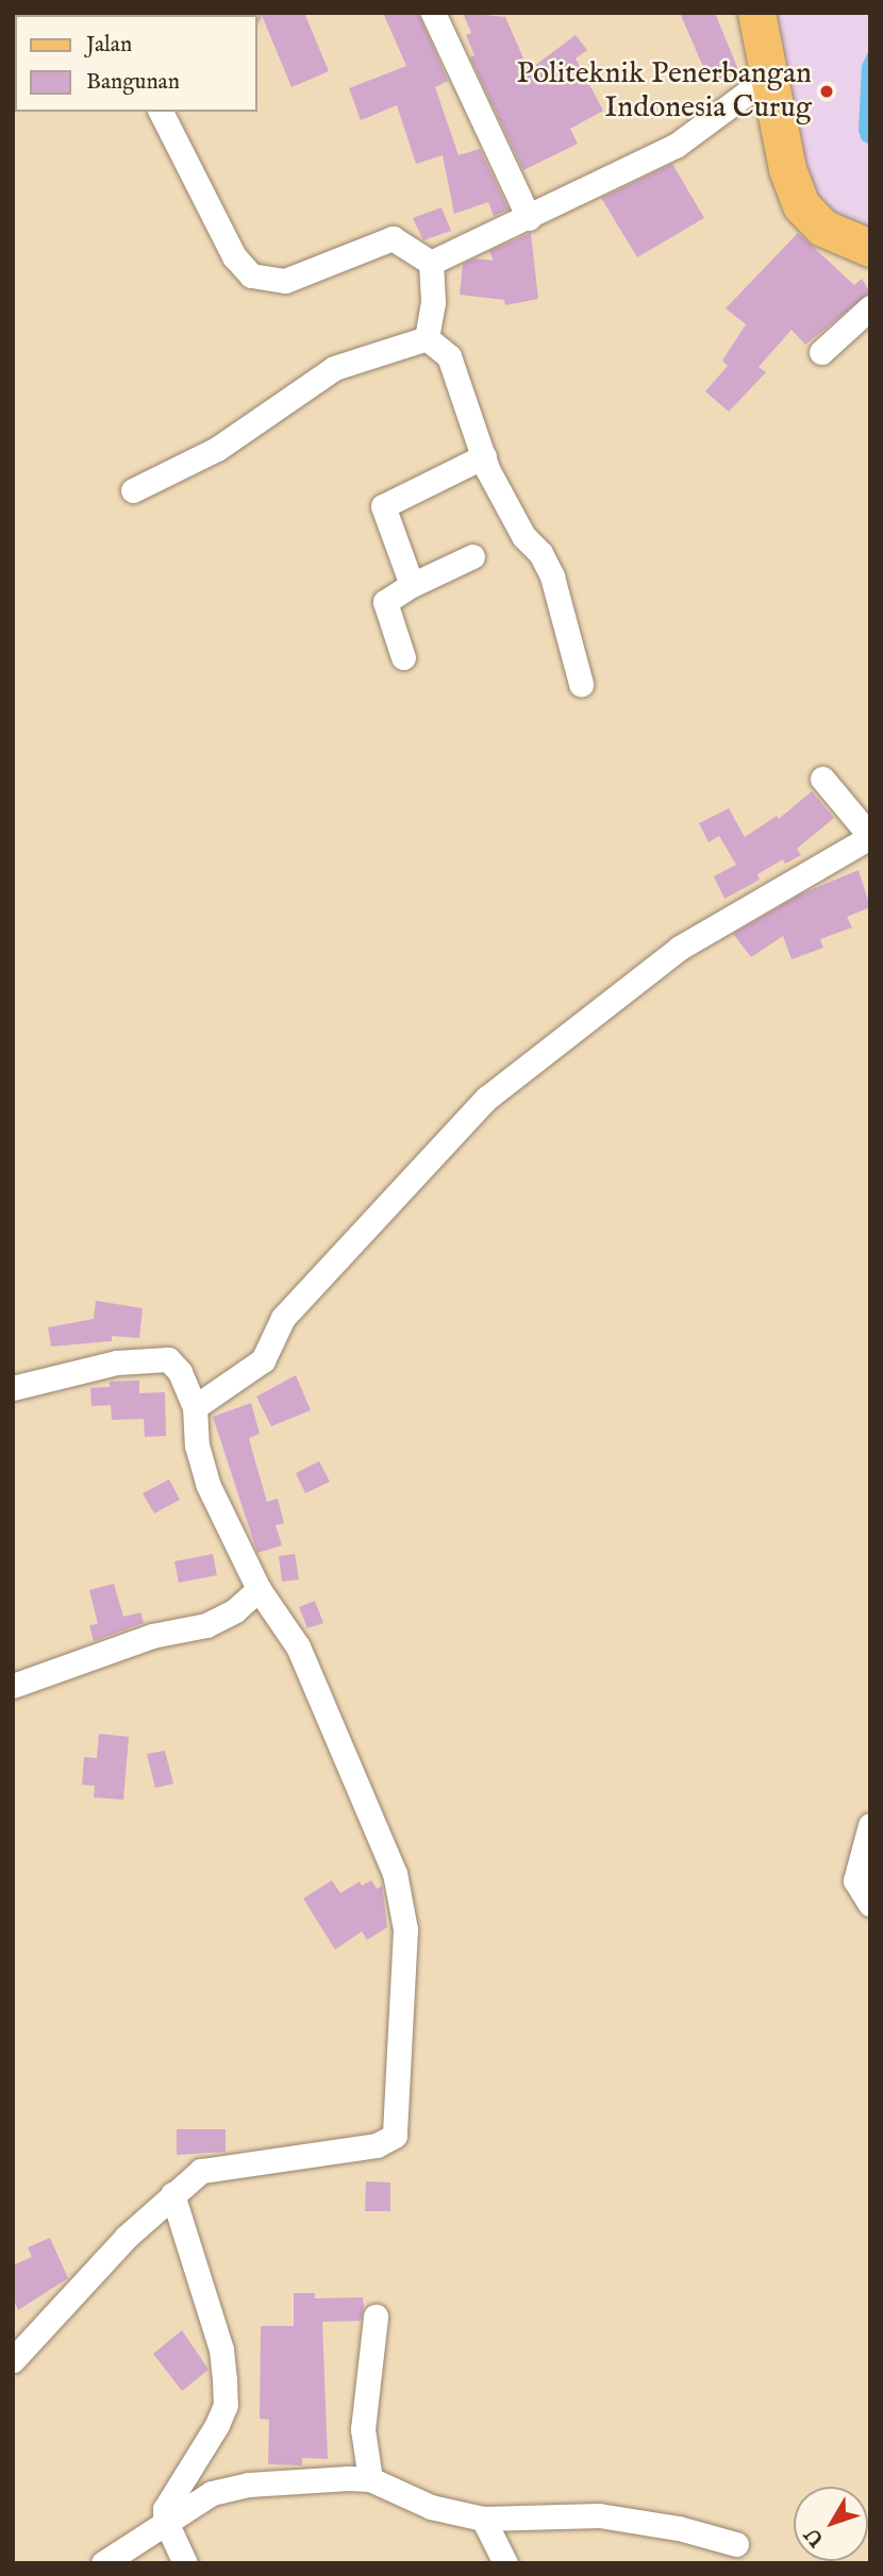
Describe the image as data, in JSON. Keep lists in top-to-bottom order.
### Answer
{
  "places": ["Politeknik Penerbangan Indonesia Curug"],
  "legend": ["Jalan", "Bangunan"],
  "north": "bottom left"
}
